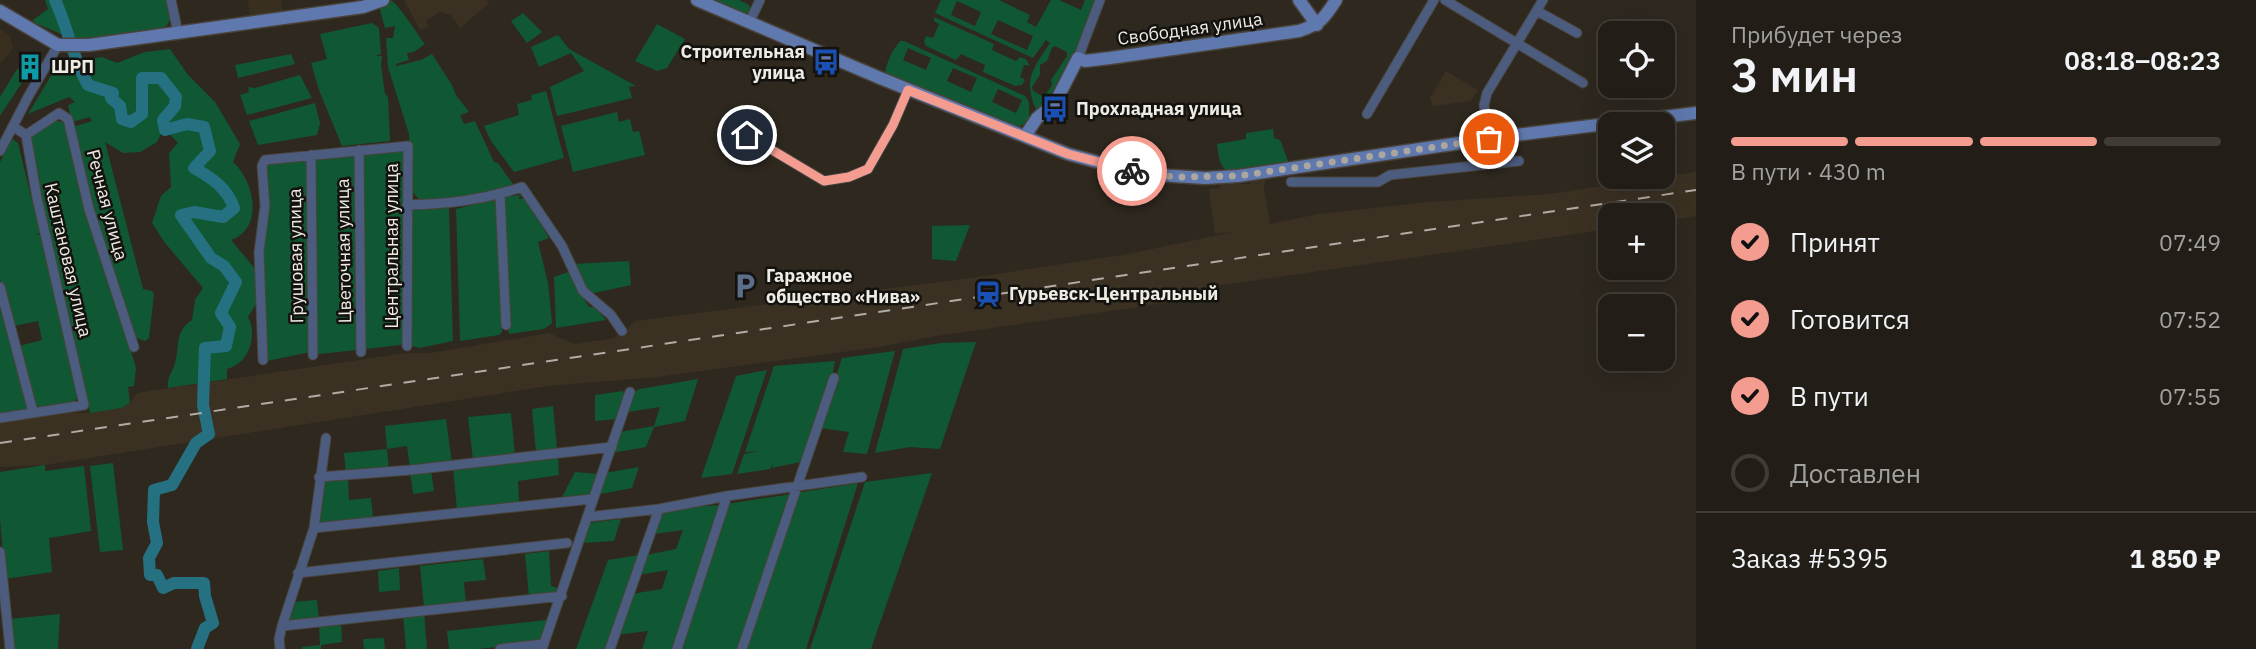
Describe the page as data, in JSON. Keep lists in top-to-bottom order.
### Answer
{
  "streets": {
    "main road": ["Свободная улица"],
    "street": [
      "Речная улица",
      "Центральная улица",
      "Цветочная улица",
      "Грушовая улица",
      "Каштановая улица"
    ]
  },
  "crossings": [
    ["Речная улица", "Каштановая улица"],
    ["Центральная улица", "Цветочная улица"]
  ],
  "places": {
    "bus stop": ["Строительная улица", "Прохладная улица"],
    "building": ["ШРП"],
    "parking": ["Гаражное общество «Нива»"],
    "station": ["Гурьевск-Центральный"]
  },
  "page": {
    "heading": ["3 мин", "Прибудет через", "08:18–08:23"],
    "panel": ["Заказ #5395", "1 850 ₽"],
    "map_buttons": ["+", "−"],
    "bar": "В пути · 430 m",
    "list": [
      ["Принят", "07:49"],
      ["Готовится", "07:52"],
      ["В пути", "07:55"],
      "Доставлен"
    ]
  }
}
